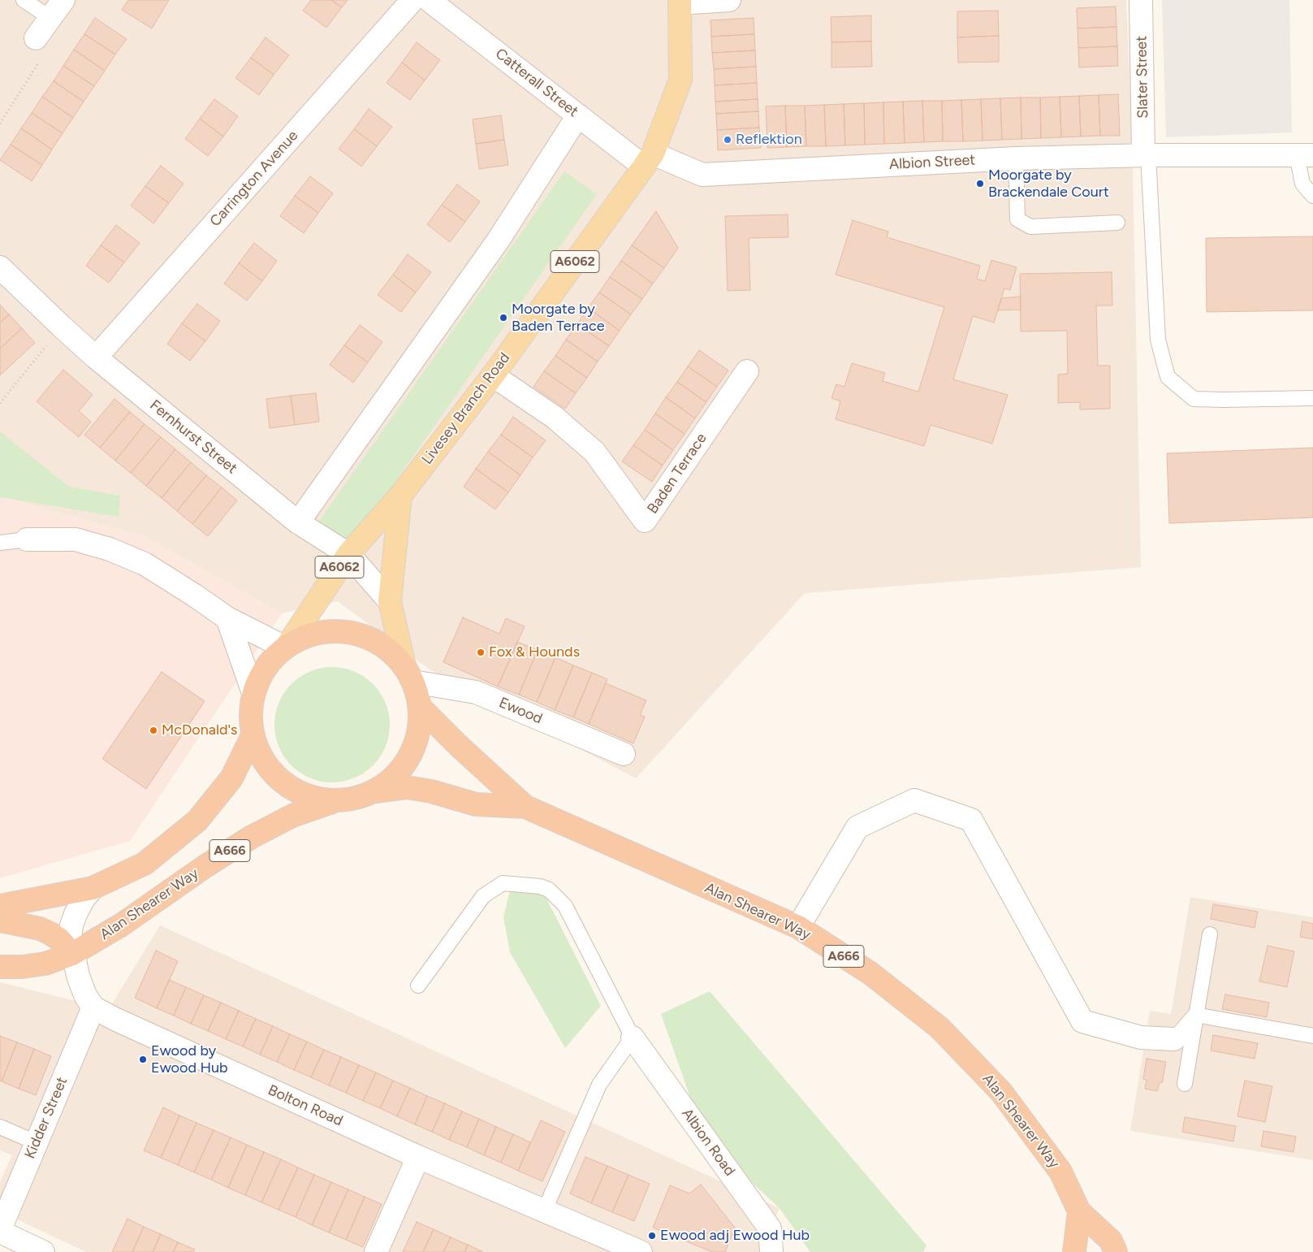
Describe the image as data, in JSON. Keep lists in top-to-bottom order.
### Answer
{
  "streets": {
    "highway": ["A666", "Alan Shearer Way"],
    "main road": ["A6062", "Livesey Branch Road"],
    "street": [
      "Slater Street",
      "Catterall Street",
      "Albion Street",
      "Carrington Avenue",
      "Fernhurst Street",
      "Baden Terrace",
      "Ewood",
      "Bolton Road",
      "Kidder Street",
      "Albion Road"
    ]
  },
  "crossings": [
    ["Slater Street", "Albion Street"],
    ["Catterall Street", "Albion Street"],
    ["Catterall Street", "Livesey Branch Road"],
    ["Albion Street", "Livesey Branch Road"],
    ["Carrington Avenue", "Fernhurst Street"],
    ["Livesey Branch Road", "Fernhurst Street"],
    ["Livesey Branch Road", "Baden Terrace"],
    ["Livesey Branch Road", "A666"],
    ["Ewood", "A666"],
    ["A666", "Alan Shearer Way"],
    ["Bolton Road", "Kidder Street"]
  ],
  "places": [
    "Reflektion",
    "Moorgate by Brackendale Court",
    "Moorgate by Baden Terrace",
    "Fox & Hounds",
    "McDonald's",
    "Ewood by Ewood Hub",
    "Ewood adj Ewood Hub"
  ]
}
